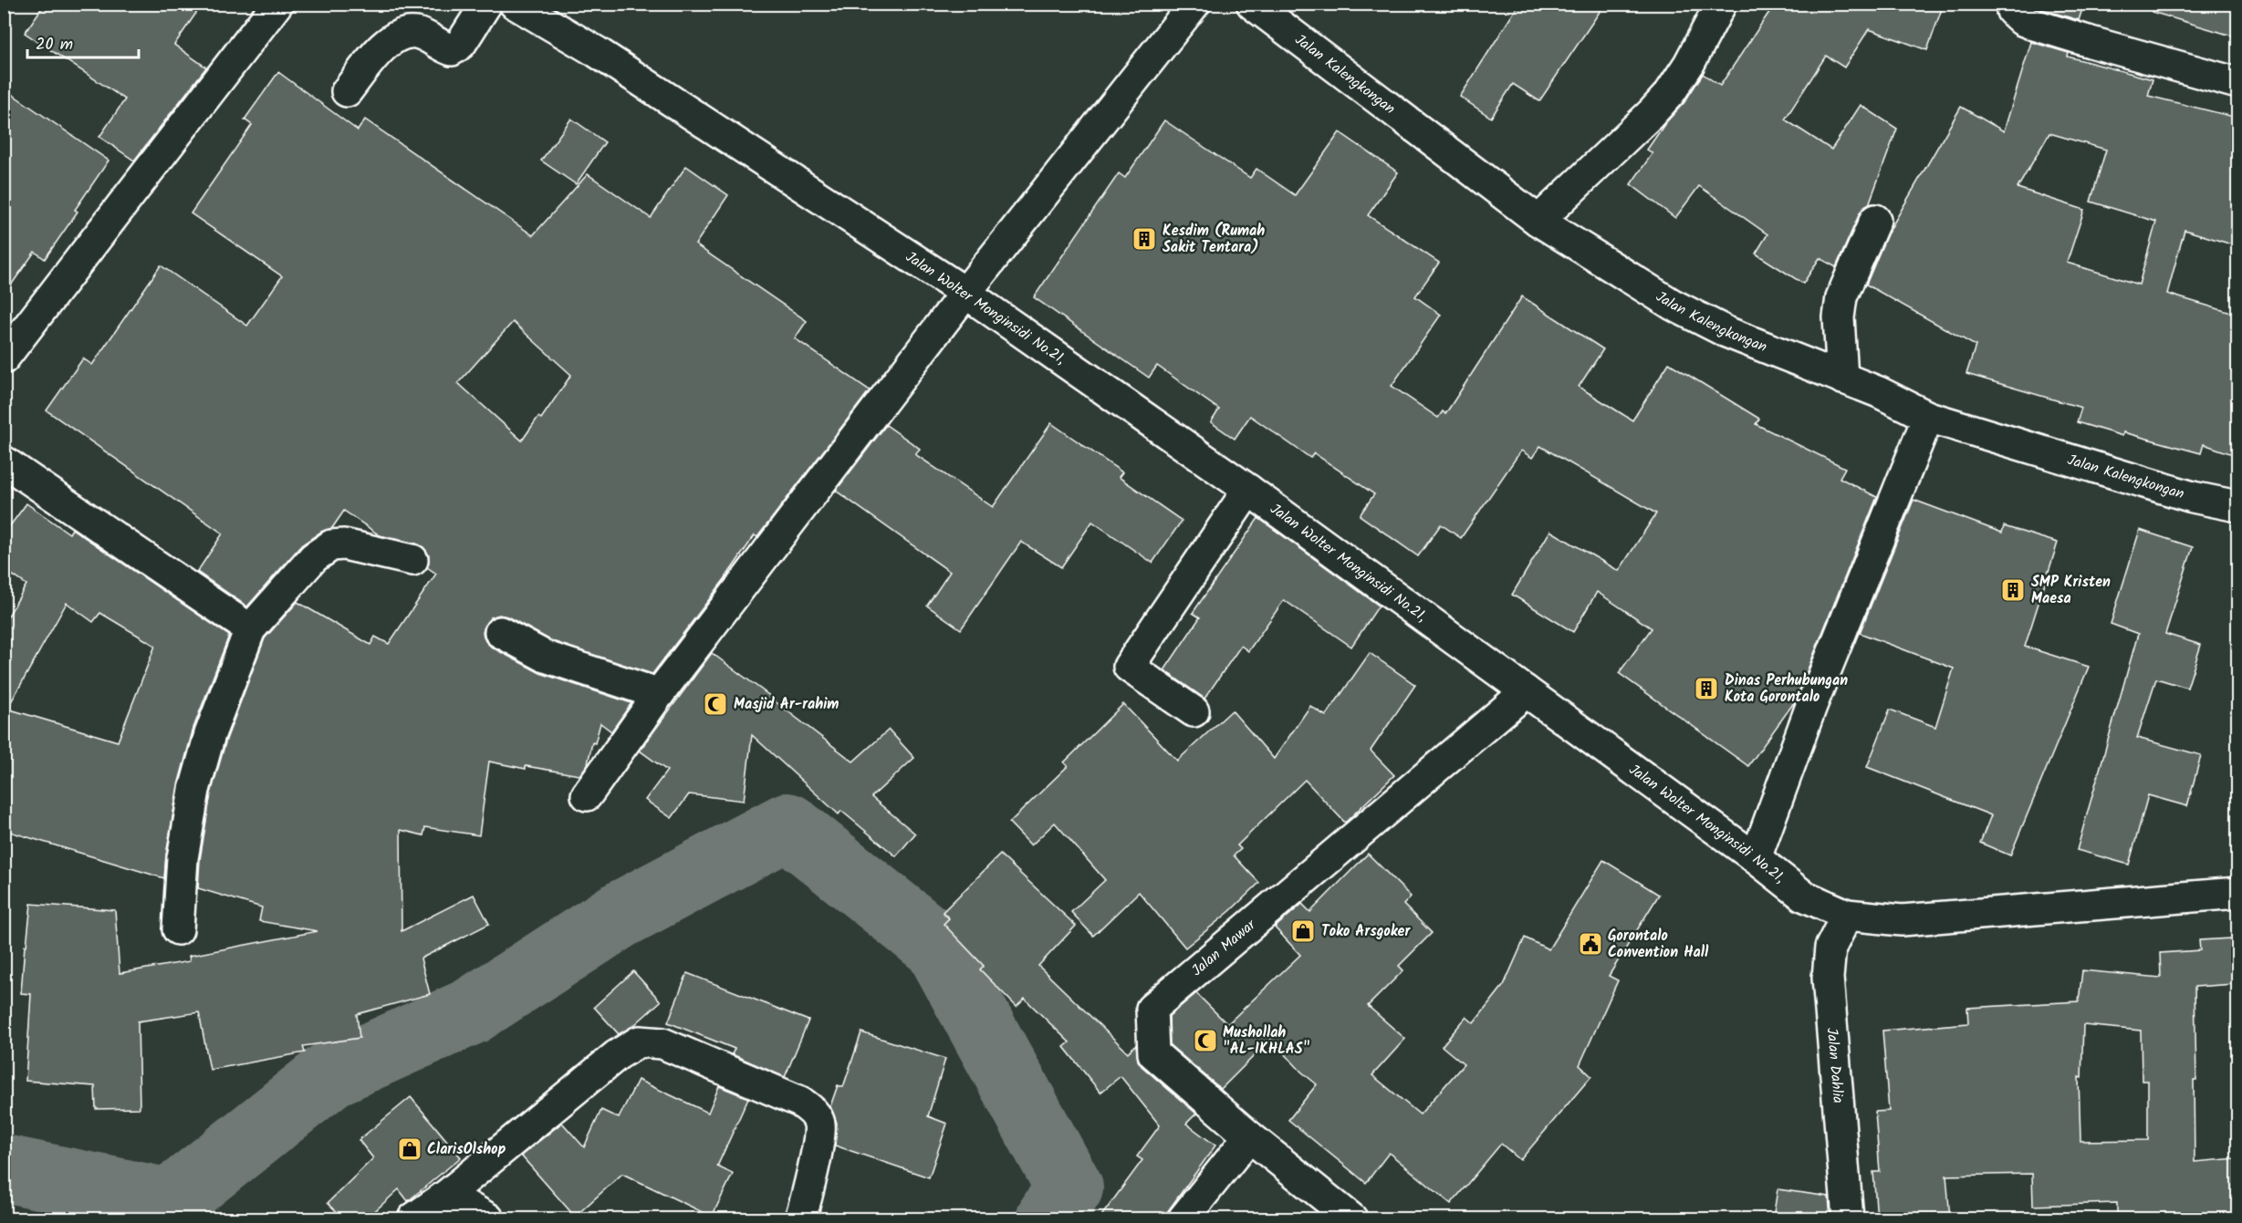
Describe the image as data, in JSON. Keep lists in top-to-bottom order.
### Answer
{
  "streets": {
    "main road": [
      "Jalan Kalengkongan",
      "Jalan Wolter Monginsidi No.21,",
      "Jalan Mawar",
      "Jalan Dahlia"
    ]
  },
  "crossings": [
    ["Jalan Wolter Monginsidi No.21,", "Jalan Mawar"],
    ["Jalan Wolter Monginsidi No.21,", "Jalan Dahlia"]
  ],
  "places": {
    "building": ["Kesdim (Rumah Sakit Tentara)", "SMP Kristen Maesa", "Dinas Perhubungan Kota Gorontalo"],
    "mosque": ["Masjid Ar-rahim", "Mushollah \"AL-IKHLAS\""],
    "shop": ["Toko Arsgoker", "ClarisOlshop"],
    "public building": ["Gorontalo Convention Hall"]
  },
  "scale_bar": "20 m"
}
